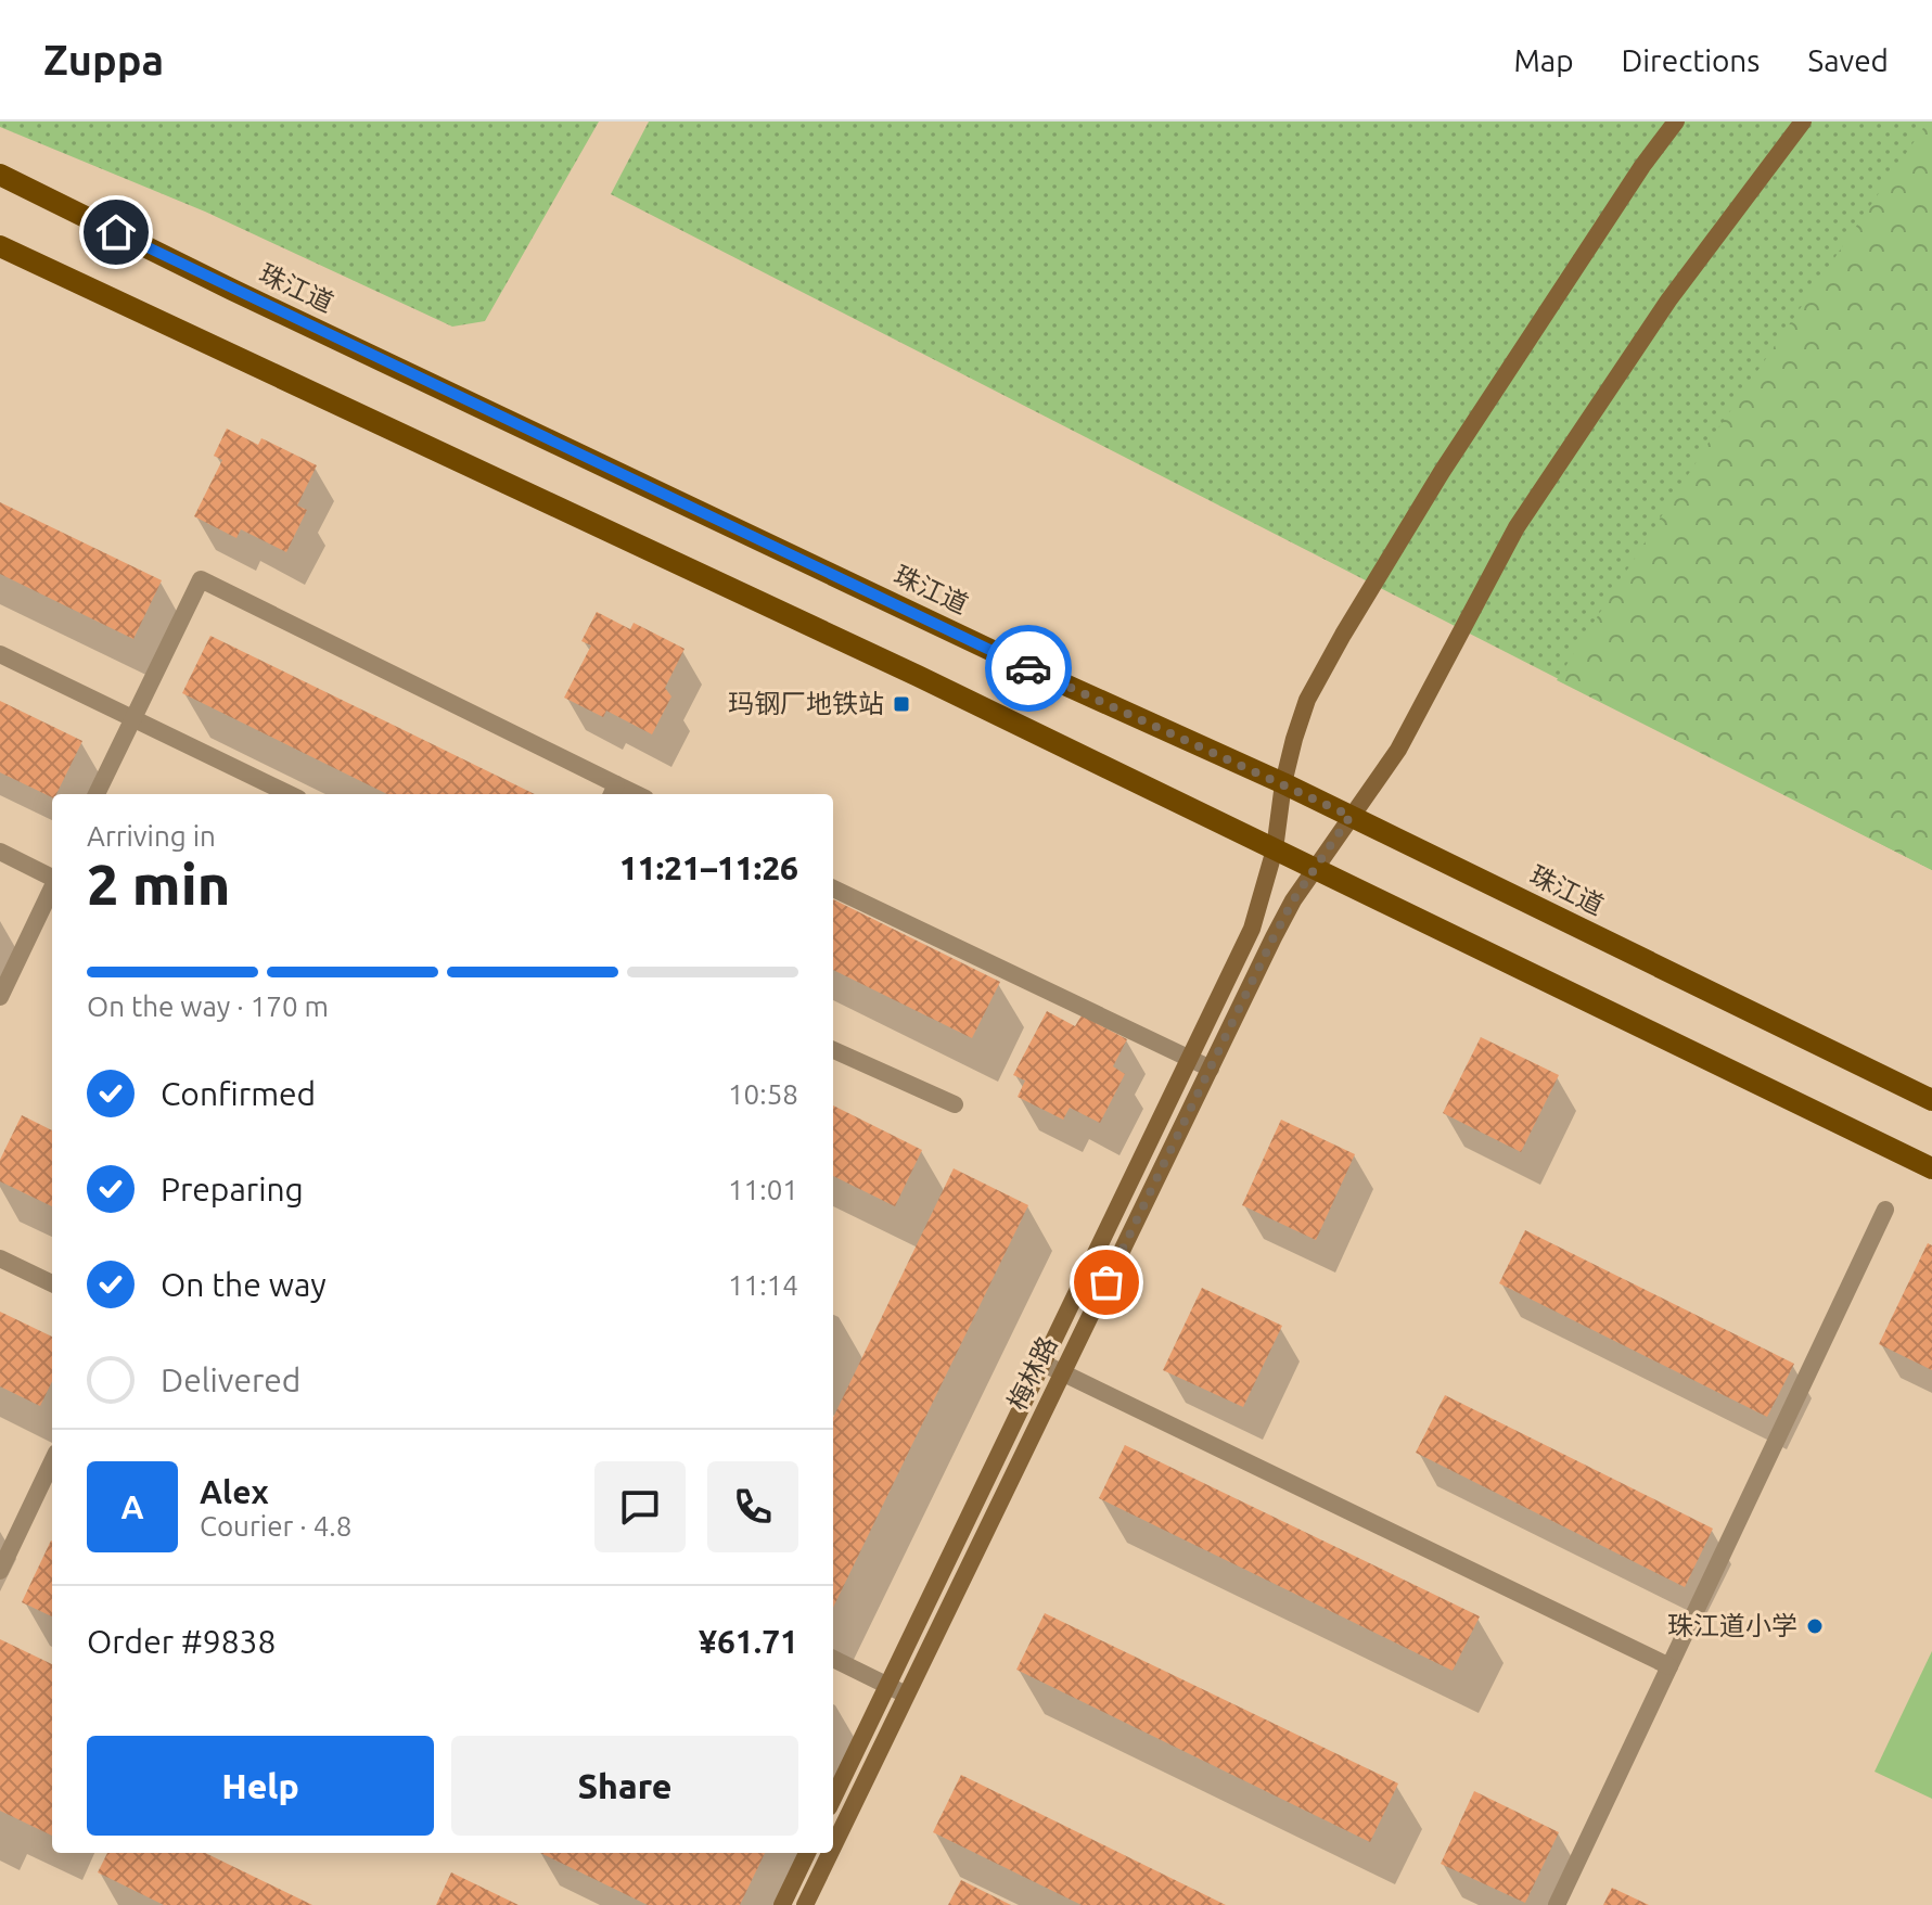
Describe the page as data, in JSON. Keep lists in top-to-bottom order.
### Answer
{
  "streets": {
    "main road": ["珠江道"],
    "street": ["梅林路"]
  },
  "crossings": [
    ["珠江道", "梅林路"]
  ],
  "places": {
    "transit": ["玛钢厂地铁站"],
    "other": ["珠江道小学"]
  },
  "page": {
    "header": "Zuppa",
    "nav": ["Map", "Directions", "Saved"],
    "heading": ["2 min", "Arriving in", "11:21–11:26"],
    "panel": [
      "Alex",
      "Courier · 4.8",
      "Order #9838",
      "¥61.71"
    ],
    "bar": "On the way · 170 m",
    "list": [
      ["Confirmed", "10:58"],
      ["Preparing", "11:01"],
      ["On the way", "11:14"],
      "Delivered"
    ],
    "round": "A",
    "buttons": ["Help", "Share"]
  }
}
